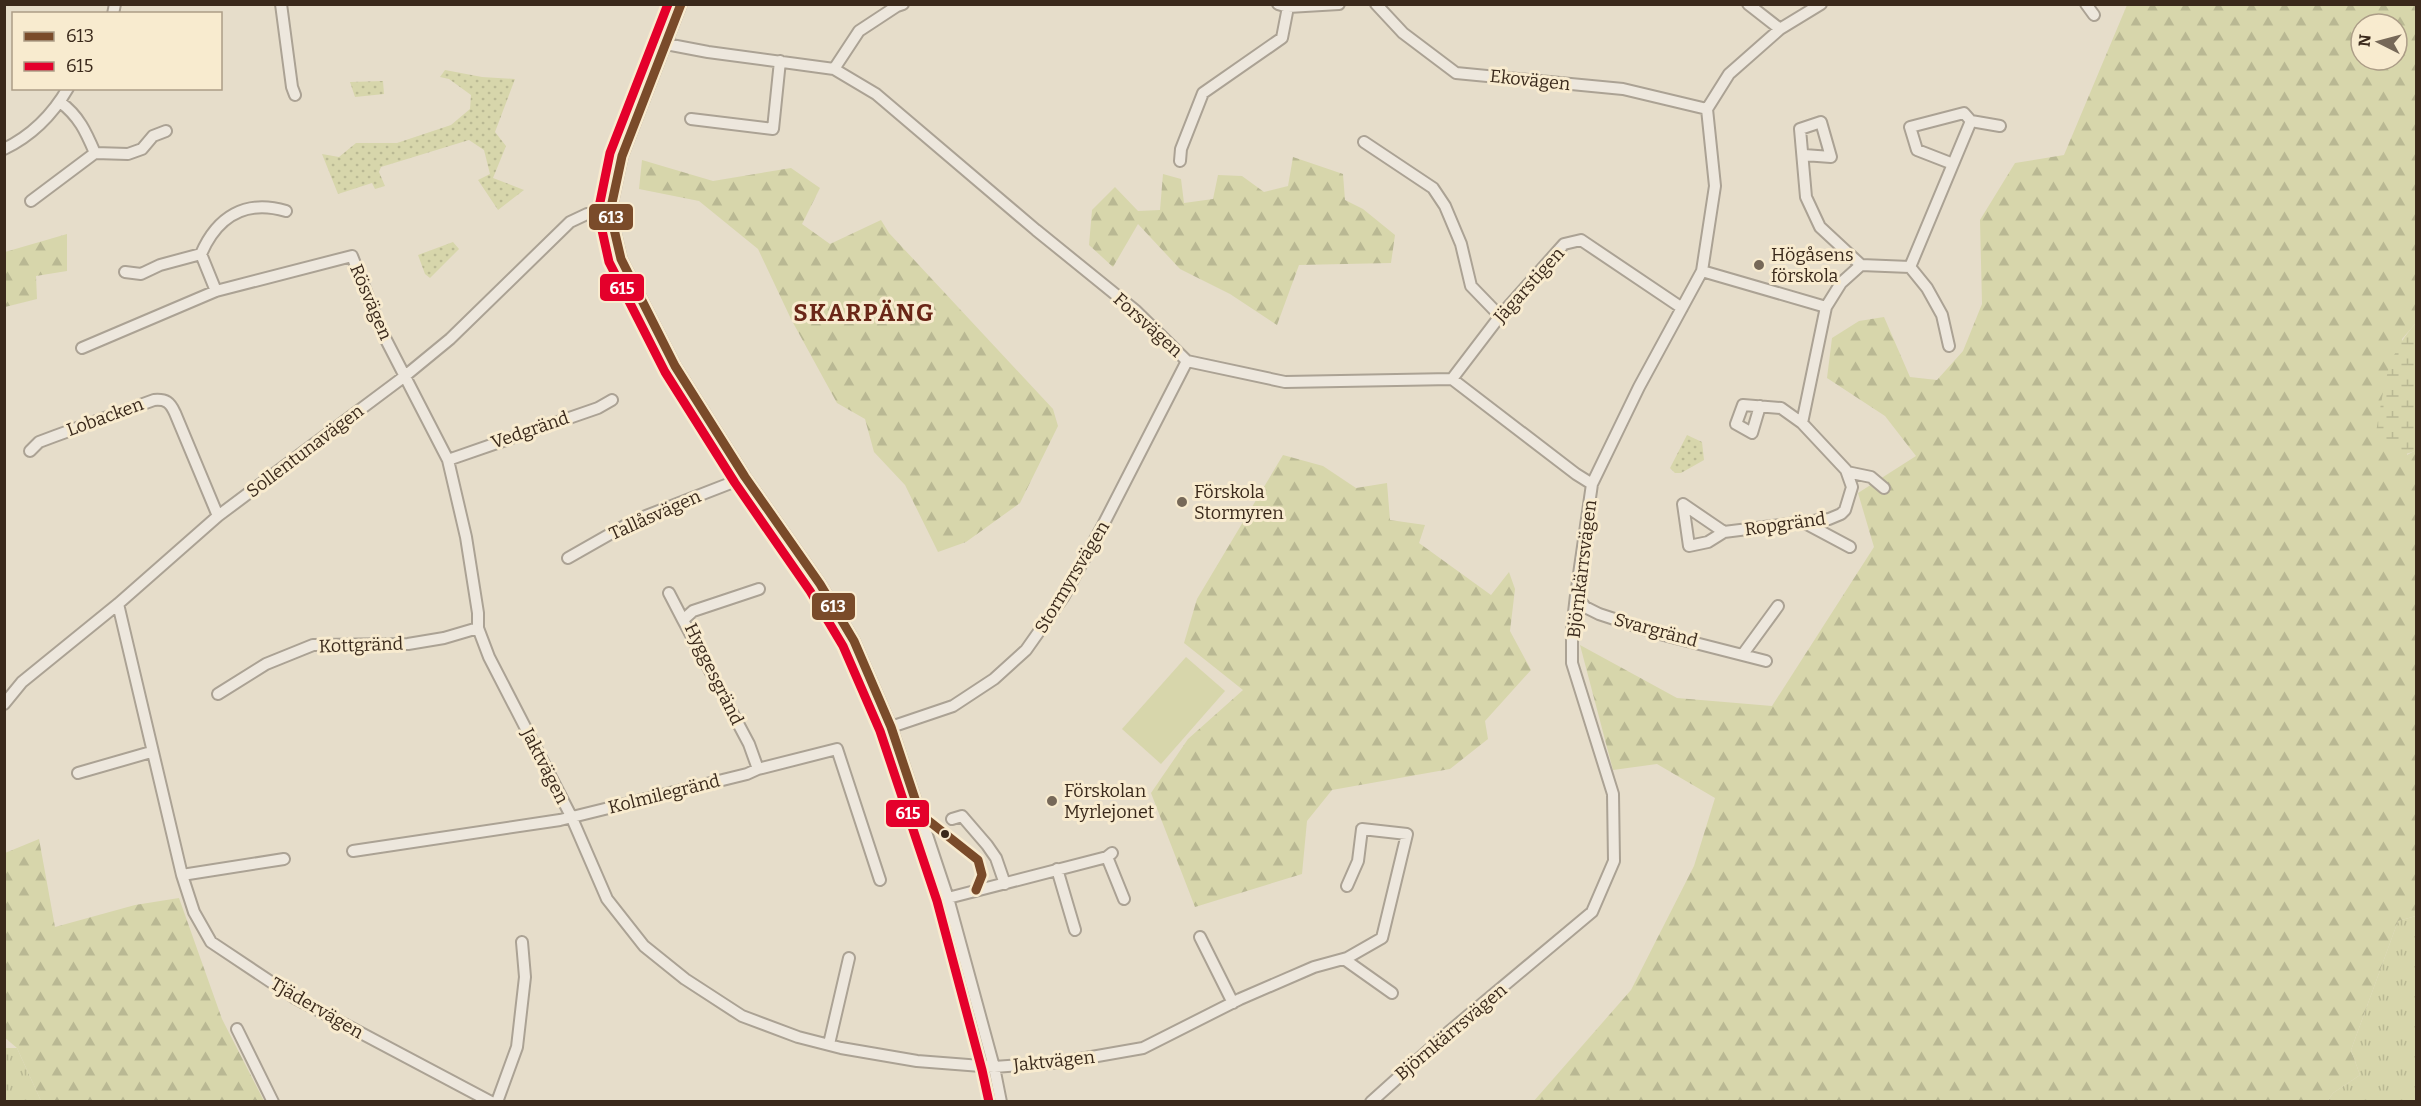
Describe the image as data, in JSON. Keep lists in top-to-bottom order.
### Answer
{
  "streets": {
    "street": [
      "Ekovägen",
      "Jägarstigen",
      "Rösvägen",
      "Forsvägen",
      "Lobacken",
      "Vedgränd",
      "Sollentunavägen",
      "Tallåsvägen",
      "Ropgränd",
      "Björnkärrsvägen",
      "Stormyrsvägen",
      "Svargränd",
      "Kottgränd",
      "Hyggesgränd",
      "Jaktvägen",
      "Kolmilegränd",
      "Tjädervägen"
    ]
  },
  "crossings": [
    ["Ekovägen", "Björnkärrsvägen"],
    ["Jägarstigen", "Forsvägen"],
    ["Jägarstigen", "Björnkärrsvägen"],
    ["Rösvägen", "Sollentunavägen"],
    ["Rösvägen", "Jaktvägen"],
    ["Forsvägen", "Stormyrsvägen"],
    ["Lobacken", "Sollentunavägen"],
    ["Vedgränd", "Jaktvägen"],
    ["Sollentunavägen", "Jaktvägen"],
    ["Sollentunavägen", "Tjädervägen"],
    ["Björnkärrsvägen", "Svargränd"],
    ["Kottgränd", "Jaktvägen"],
    ["Hyggesgränd", "Kolmilegränd"],
    ["Jaktvägen", "Kolmilegränd"]
  ],
  "districts": ["SKARPÄNG"],
  "places": ["Högåsens förskola", "Förskola Stormyren", "Förskolan Myrlejonet"],
  "lines": ["transit line 613", "transit line 615"],
  "legend": ["613", "615"],
  "north": "left"
}
